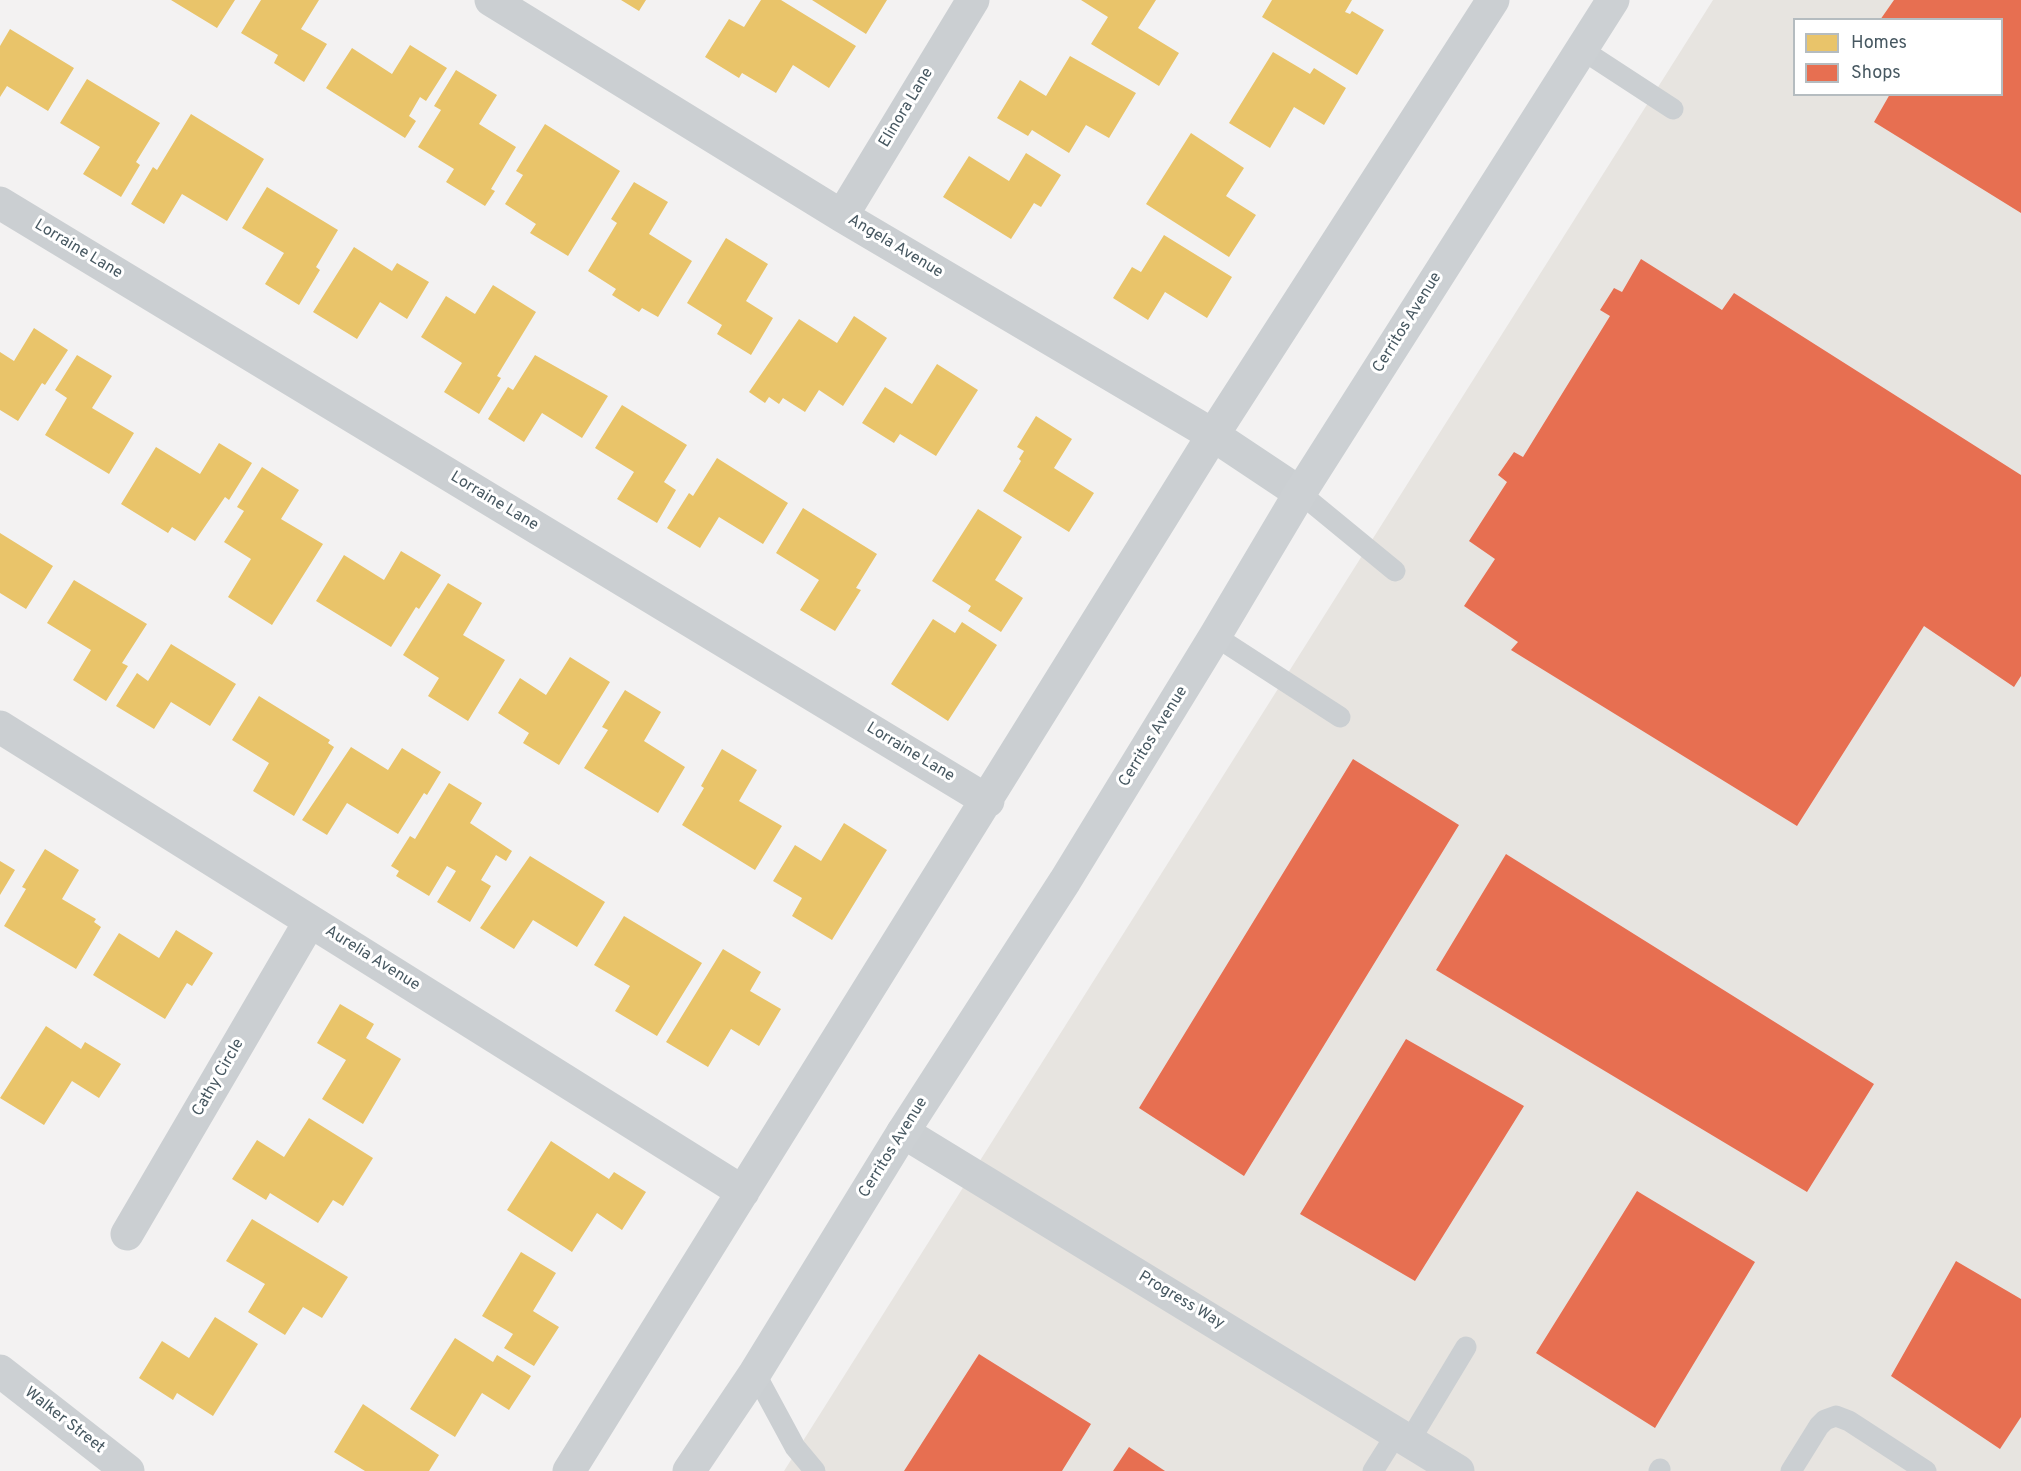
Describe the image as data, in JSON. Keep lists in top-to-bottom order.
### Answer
{
  "streets": {
    "main road": ["Cerritos Avenue", "Walker Street"],
    "street": [
      "Elinora Lane",
      "Angela Avenue",
      "Lorraine Lane",
      "Aurelia Avenue",
      "Cathy Circle",
      "Progress Way"
    ]
  },
  "crossings": [
    ["Elinora Lane", "Angela Avenue"],
    ["Angela Avenue", "Cerritos Avenue"],
    ["Cerritos Avenue", "Progress Way"],
    ["Aurelia Avenue", "Cathy Circle"]
  ],
  "legend": ["Homes", "Shops"]
}
